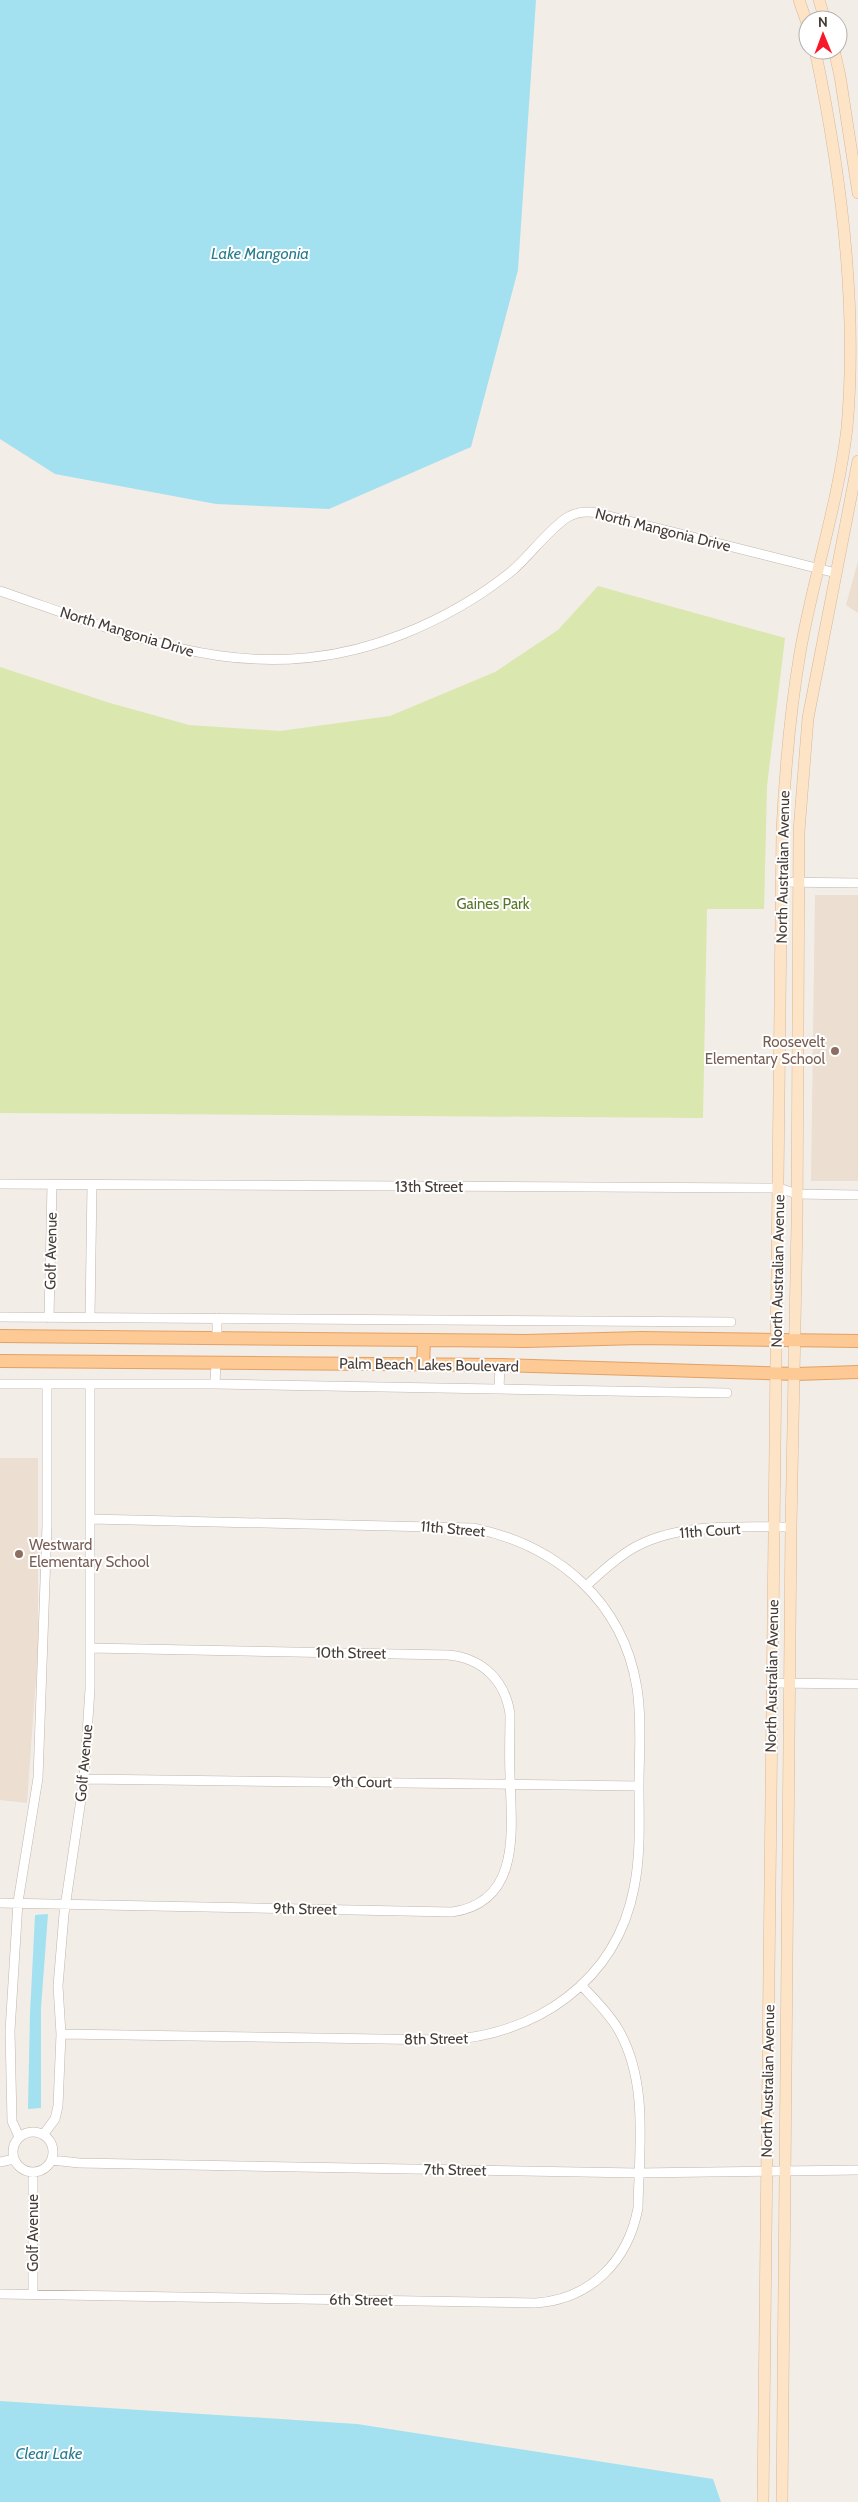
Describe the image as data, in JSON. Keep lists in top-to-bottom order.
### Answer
{
  "streets": {
    "main road": ["North Australian Avenue", "Palm Beach Lakes Boulevard"],
    "street": [
      "North Mangonia Drive",
      "13th Street",
      "Golf Avenue",
      "11th Street",
      "11th Court",
      "10th Street",
      "9th Court",
      "9th Street",
      "8th Street",
      "7th Street",
      "6th Street"
    ]
  },
  "crossings": [
    ["North Mangonia Drive", "North Australian Avenue"],
    ["North Australian Avenue", "13th Street"],
    ["North Australian Avenue", "Palm Beach Lakes Boulevard"],
    ["North Australian Avenue", "11th Court"],
    ["North Australian Avenue", "7th Street"],
    ["13th Street", "Golf Avenue"],
    ["Golf Avenue", "11th Street"],
    ["Golf Avenue", "10th Street"],
    ["Golf Avenue", "9th Court"],
    ["Golf Avenue", "9th Street"],
    ["Golf Avenue", "8th Street"],
    ["Golf Avenue", "7th Street"],
    ["Golf Avenue", "6th Street"],
    ["11th Street", "11th Court"],
    ["11th Street", "9th Court"],
    ["11th Street", "8th Street"],
    ["10th Street", "9th Court"],
    ["10th Street", "9th Street"],
    ["9th Court", "9th Street"],
    ["9th Court", "8th Street"],
    ["8th Street", "6th Street"],
    ["7th Street", "6th Street"]
  ],
  "water": ["Lake Mangonia", "Clear Lake"],
  "parks": ["Gaines Park"],
  "places": ["Roosevelt Elementary School", "Westward Elementary School"],
  "north": "top"
}
